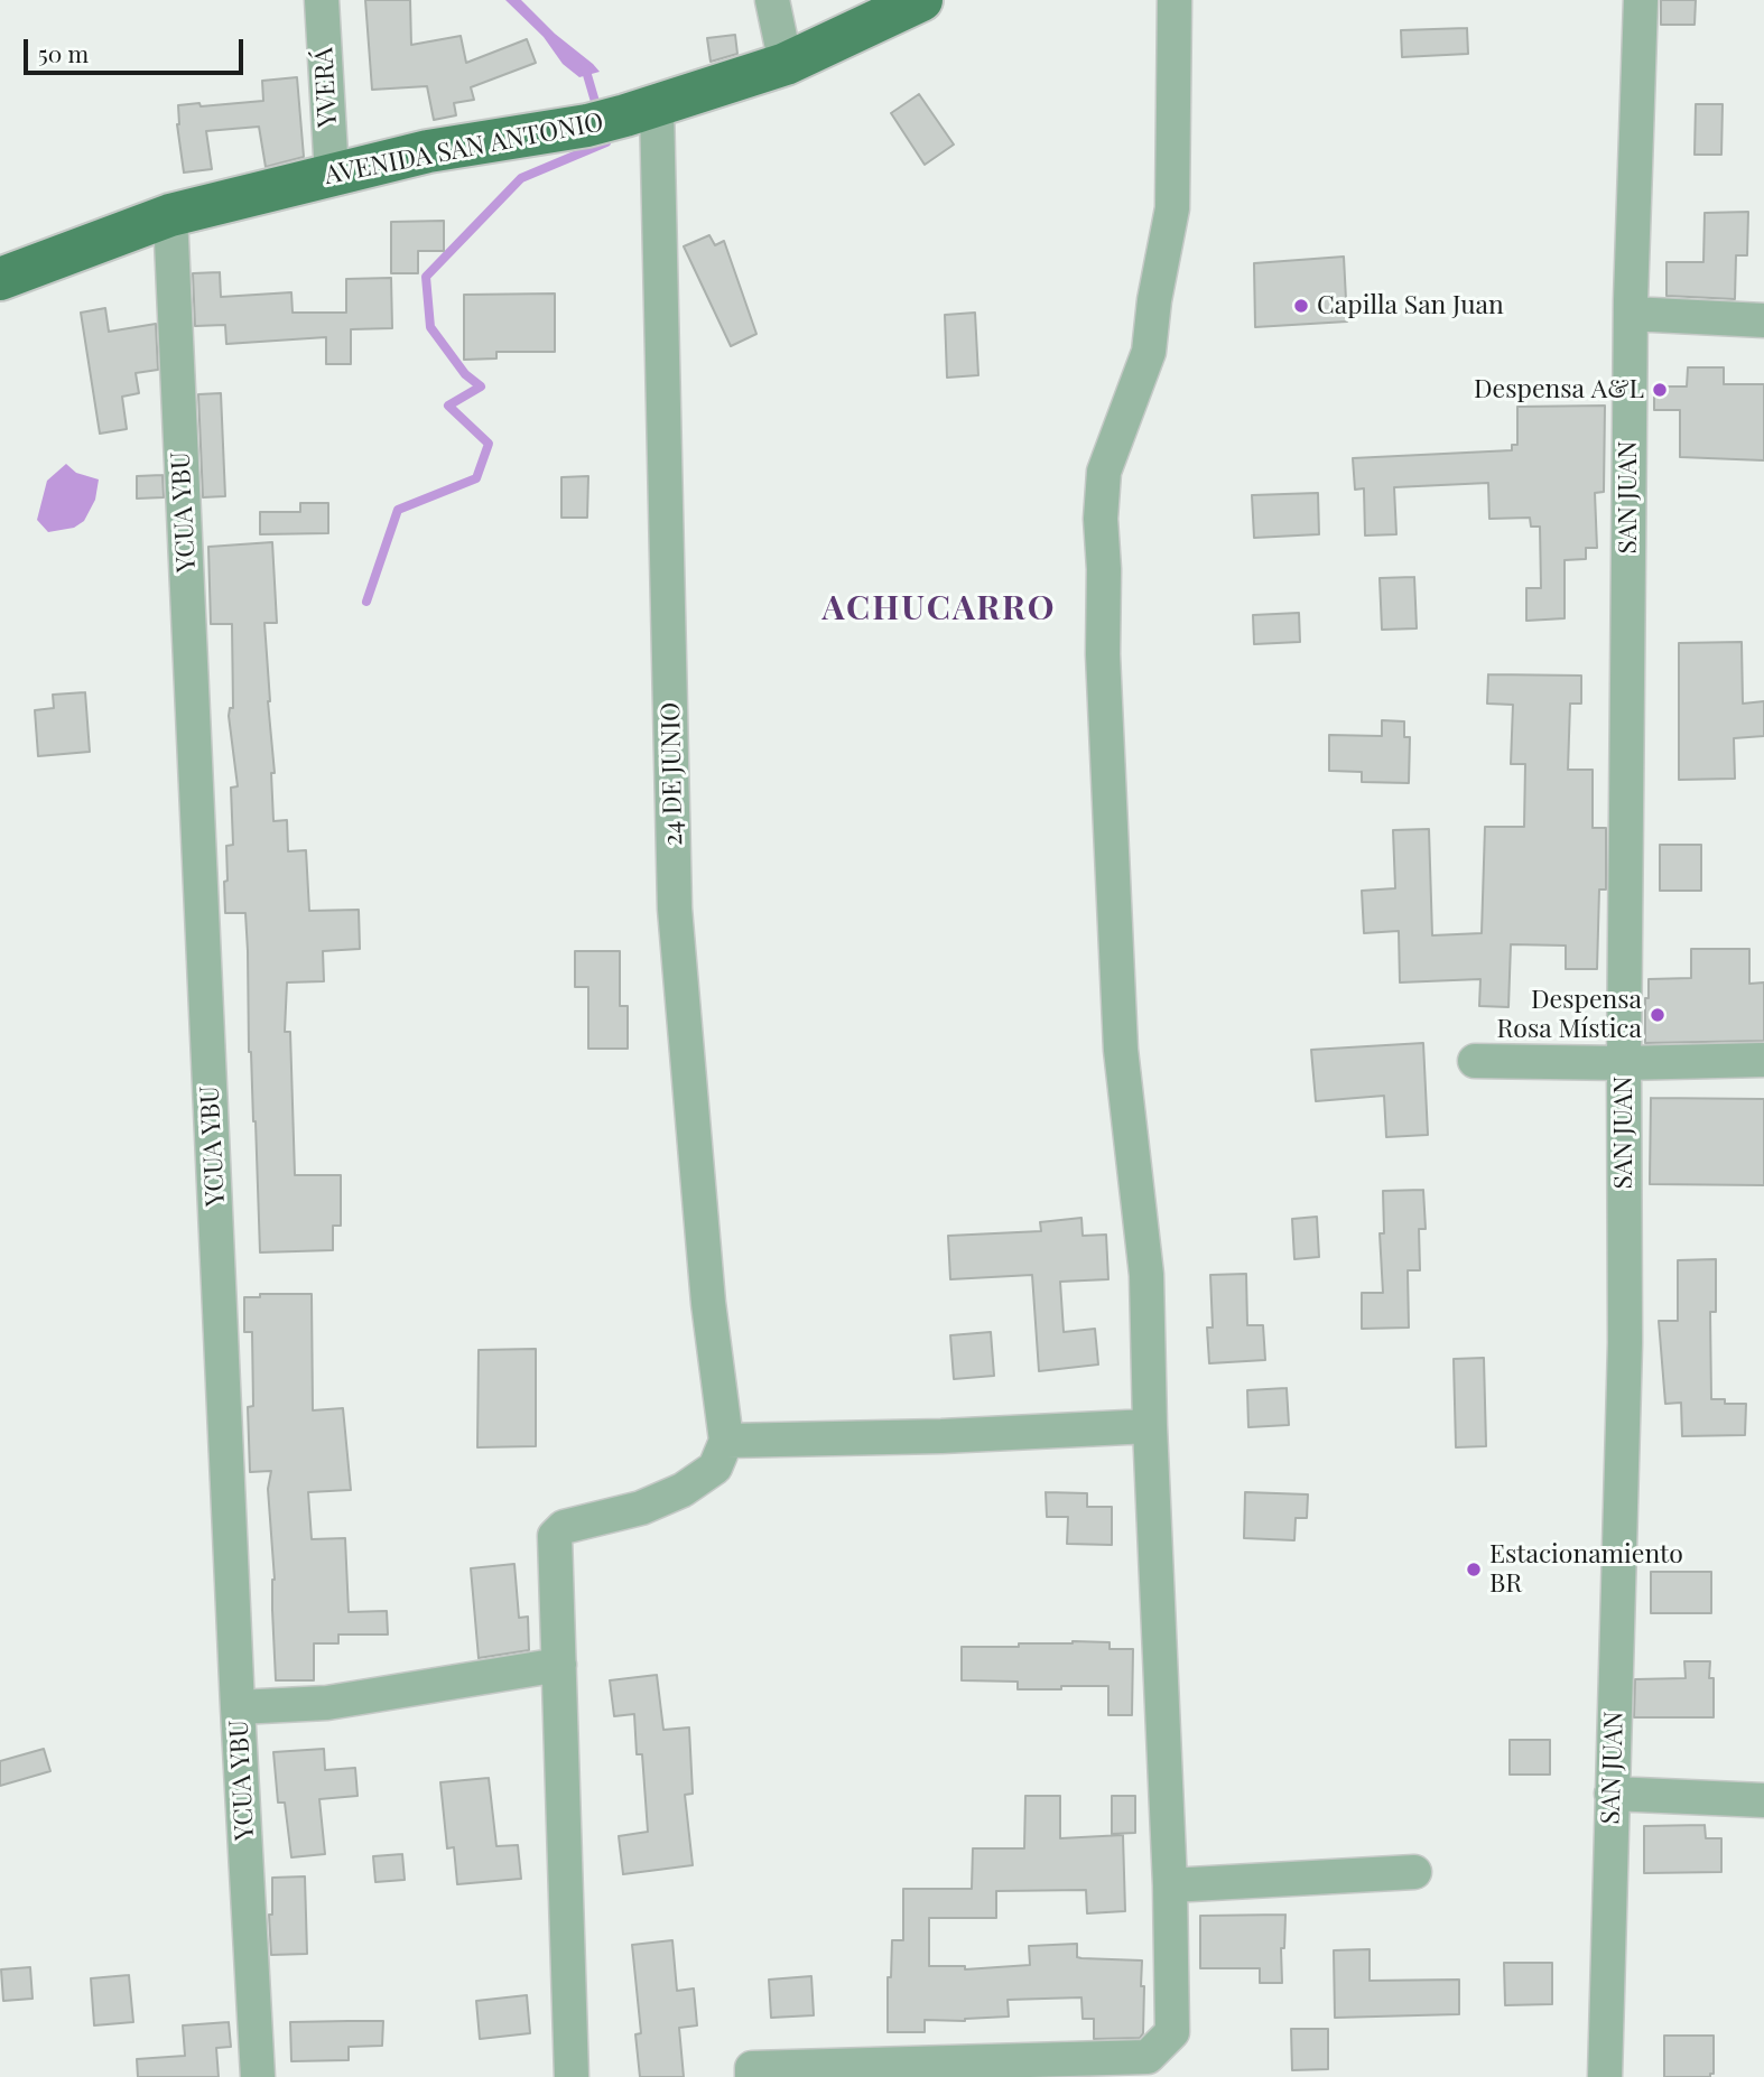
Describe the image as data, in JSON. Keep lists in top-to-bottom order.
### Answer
{
  "streets": {
    "main road": ["AVENIDA SAN ANTONIO"],
    "street": [
      "YVERÁ",
      "SAN JUAN",
      "YCUA YBU",
      "24 DE JUNIO"
    ]
  },
  "crossings": [
    ["YVERÁ", "AVENIDA SAN ANTONIO"],
    ["AVENIDA SAN ANTONIO", "YCUA YBU"],
    ["AVENIDA SAN ANTONIO", "24 DE JUNIO"]
  ],
  "districts": ["ACHUCARRO"],
  "places": [
    "Capilla San Juan",
    "Despensa A&L",
    "Despensa Rosa Mística",
    "Estacionamiento BR"
  ],
  "scale_bar": "50 m"
}
